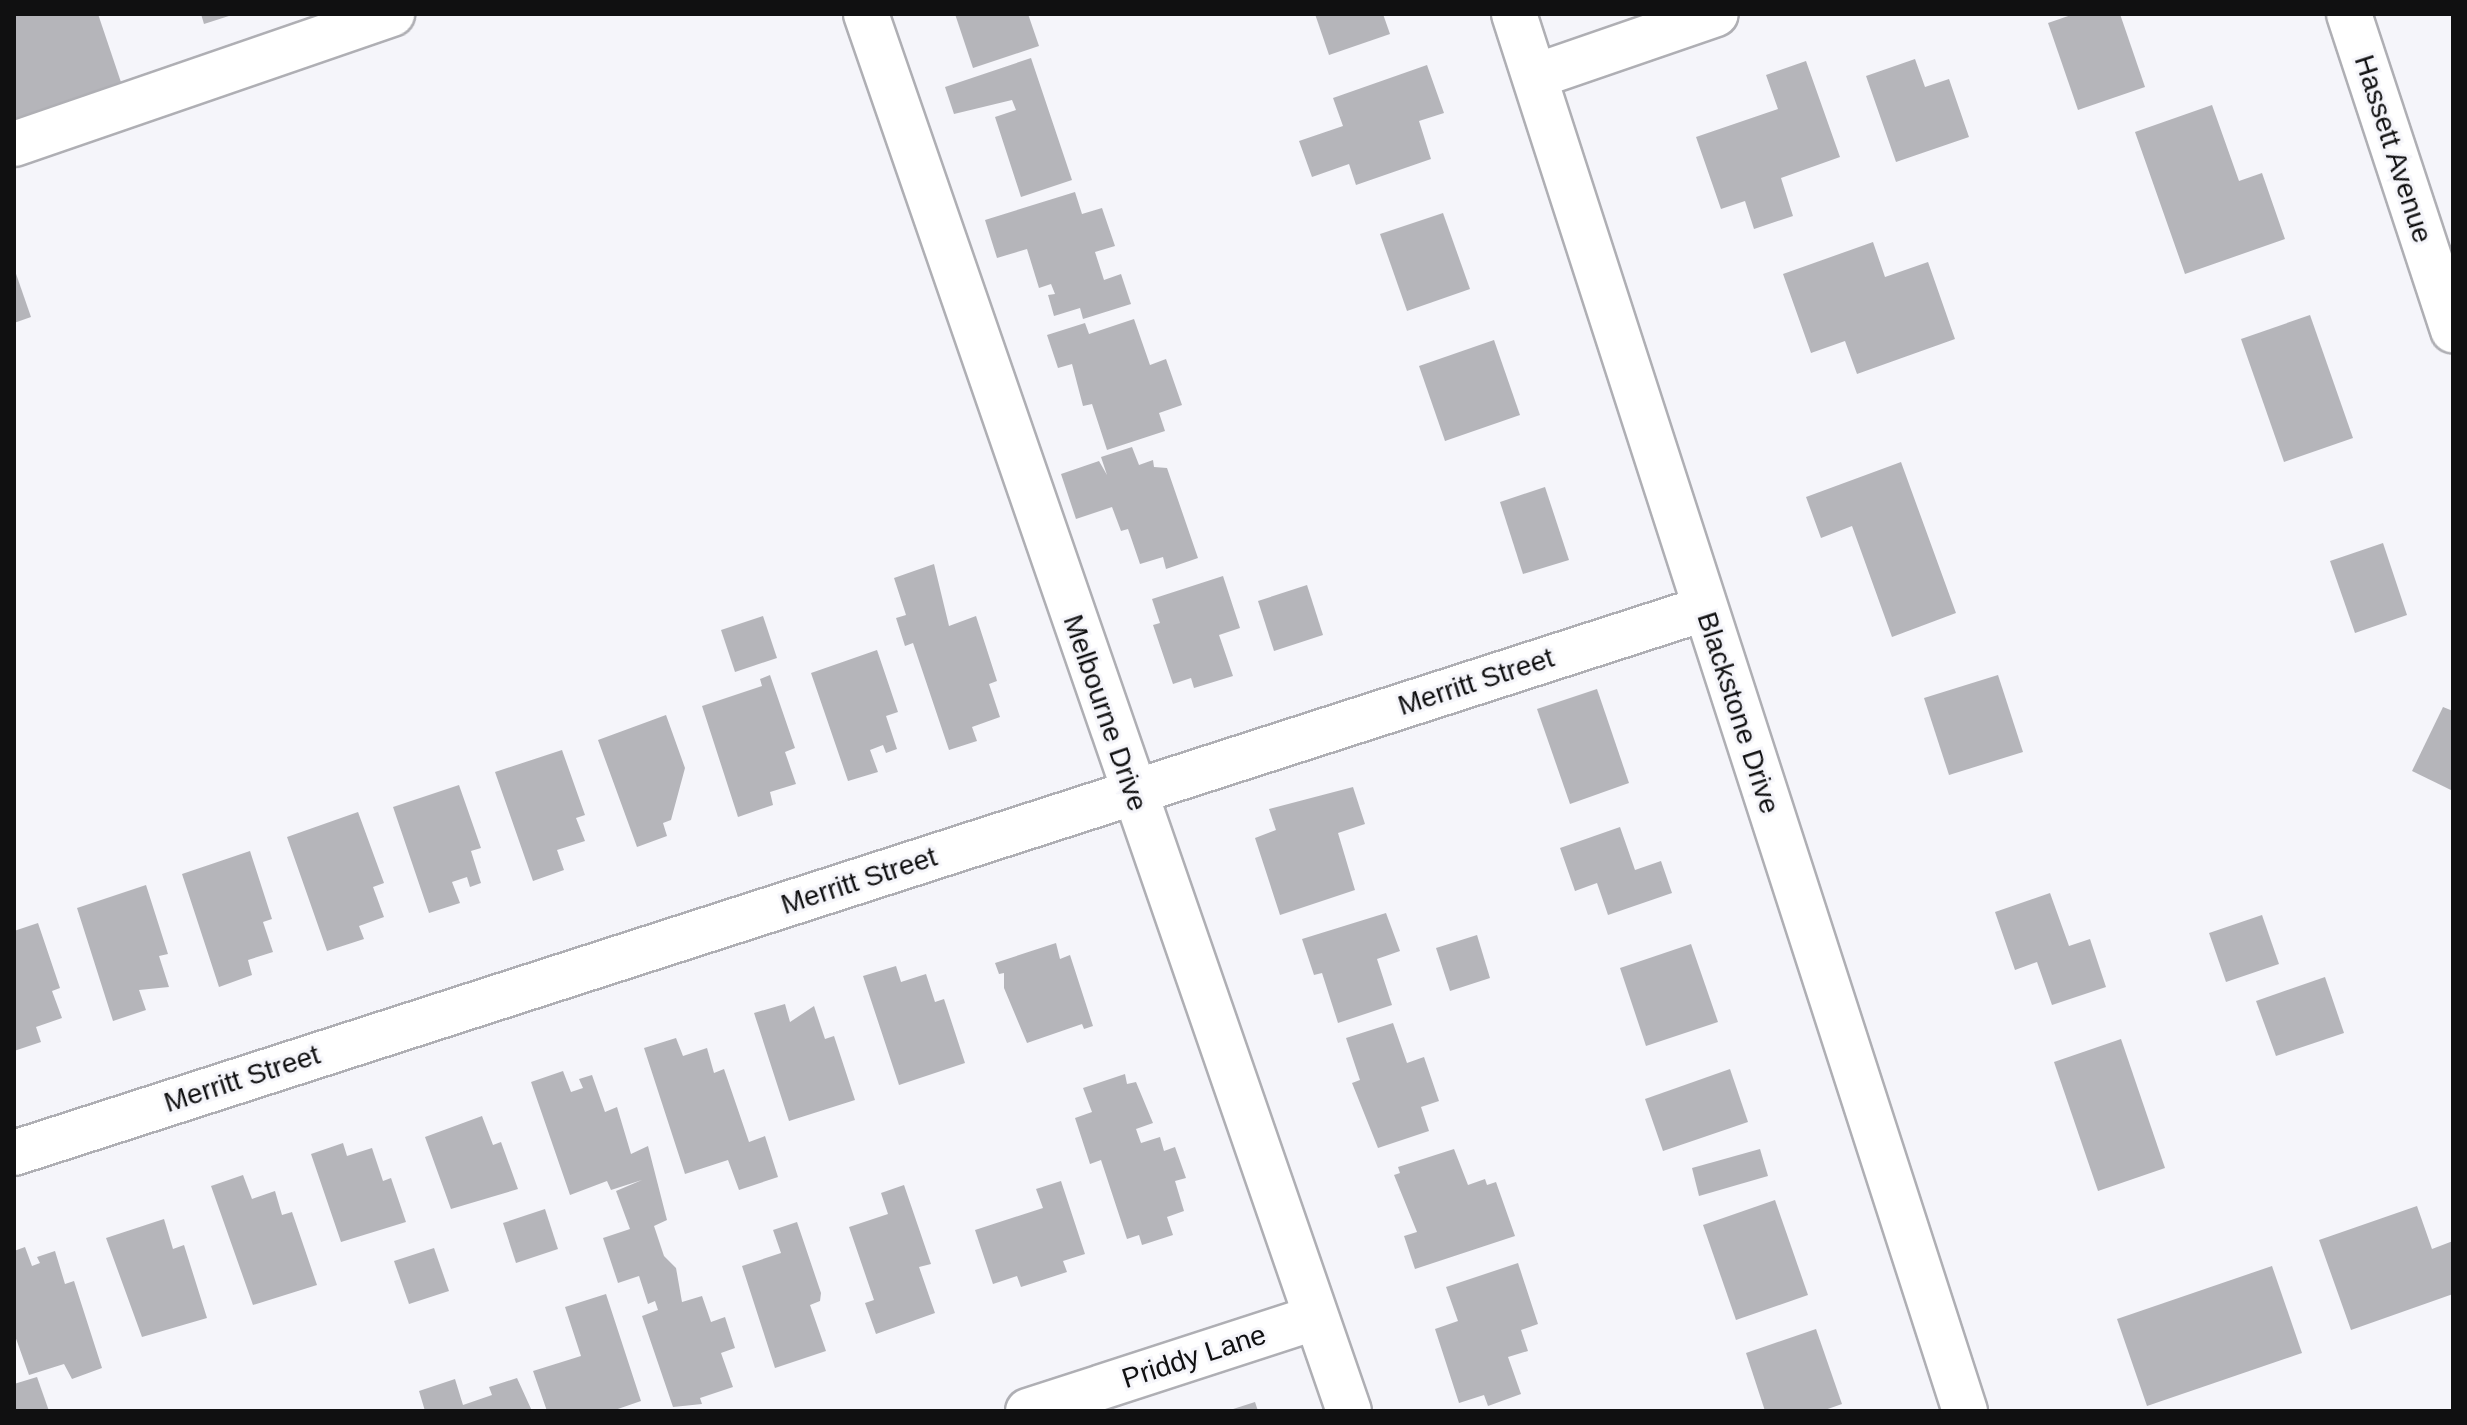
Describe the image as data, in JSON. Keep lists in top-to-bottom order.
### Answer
{
  "streets": {
    "street": [
      "Hassett Avenue",
      "Merritt Street",
      "Melbourne Drive",
      "Blackstone Drive",
      "Priddy Lane"
    ]
  },
  "crossings": [
    ["Merritt Street", "Melbourne Drive"],
    ["Merritt Street", "Blackstone Drive"],
    ["Melbourne Drive", "Priddy Lane"]
  ]
}
